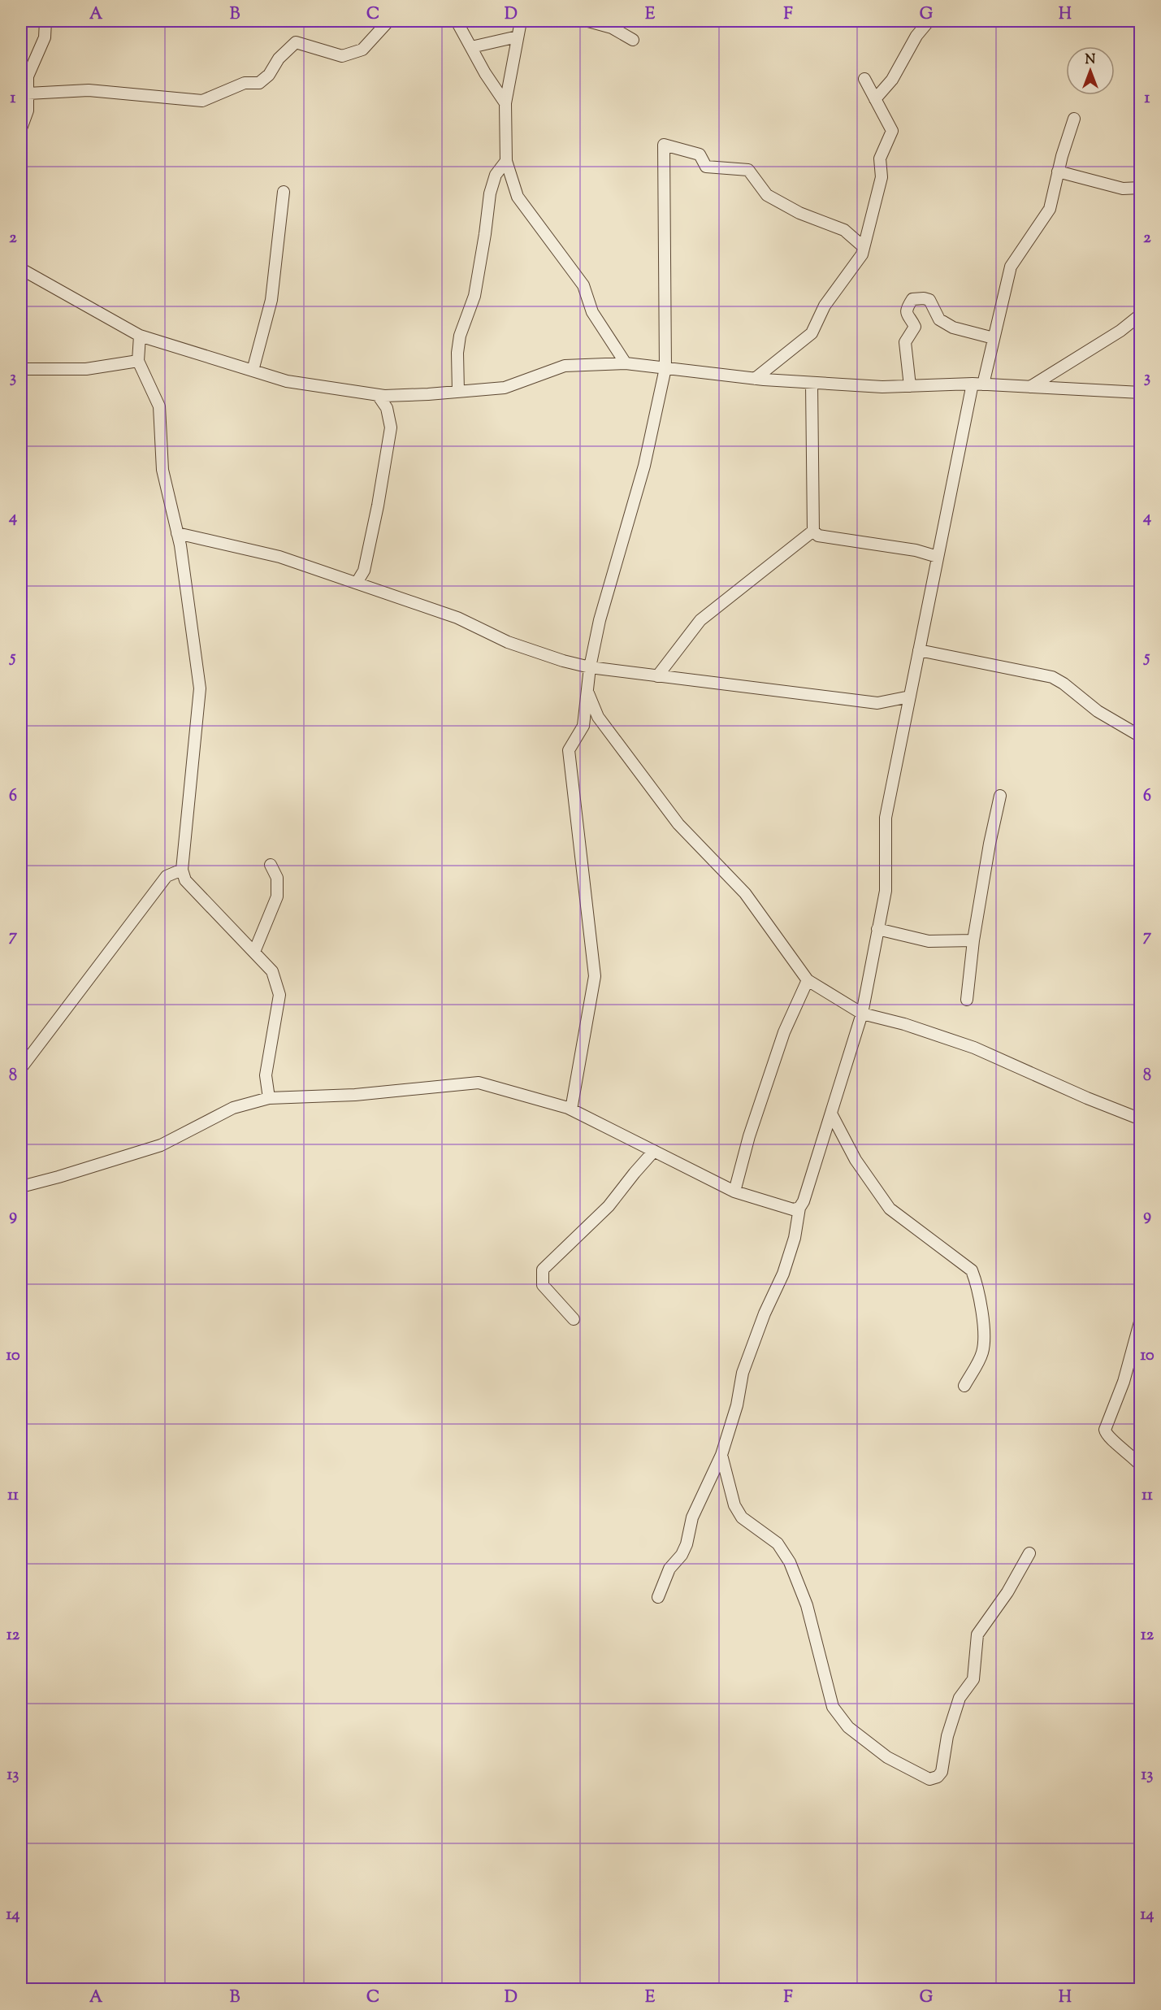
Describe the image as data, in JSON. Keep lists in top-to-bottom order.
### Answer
{
  "north": "top",
  "grid": {
    "columns": [
      "A",
      "B",
      "C",
      "D",
      "E",
      "F",
      "G",
      "H"
    ],
    "rows": [
      "1",
      "2",
      "3",
      "4",
      "5",
      "6",
      "7",
      "8",
      "9",
      "10",
      "11",
      "12",
      "13",
      "14"
    ]
  }
}
